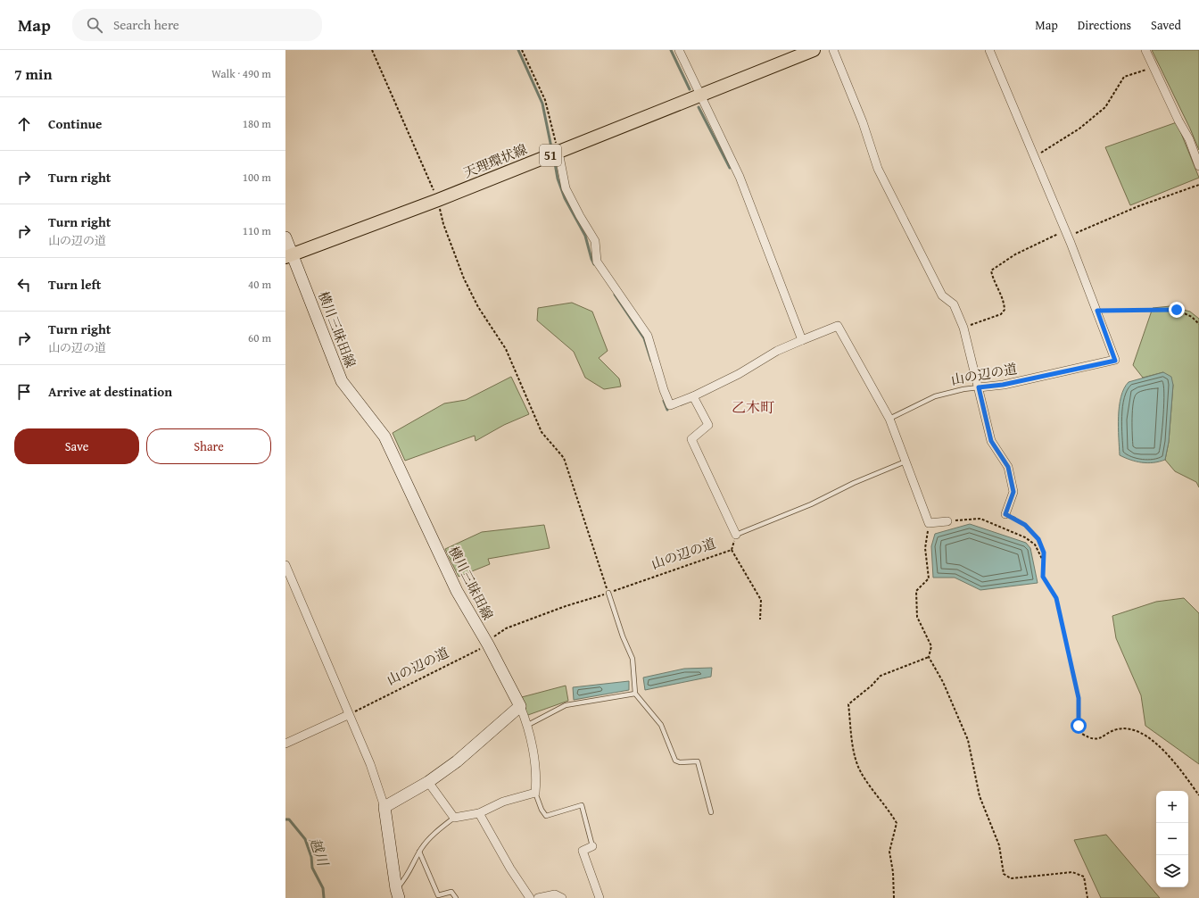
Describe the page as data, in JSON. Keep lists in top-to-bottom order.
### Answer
{
  "streets": {
    "main road": ["51", "天理環状線", "横川三昧田線"],
    "street": ["山の辺の道"]
  },
  "crossings": [
    ["天理環状線", "横川三昧田線"],
    ["横川三昧田線", "山の辺の道"]
  ],
  "districts": ["乙木町"],
  "water": ["越川"],
  "page": {
    "header": "Map",
    "search": "Search here",
    "nav": ["Map", "Directions", "Saved"],
    "heading": ["7 min", "Walk · 490 m"],
    "list": [
      ["Continue", "180 m"],
      ["Turn right", "100 m"],
      ["Turn right", "山の辺の道", "110 m"],
      ["Turn left", "40 m"],
      ["Turn right", "山の辺の道", "60 m"],
      "Arrive at destination"
    ],
    "buttons": ["Save", "Share"],
    "map_buttons": ["+", "−"]
  }
}
